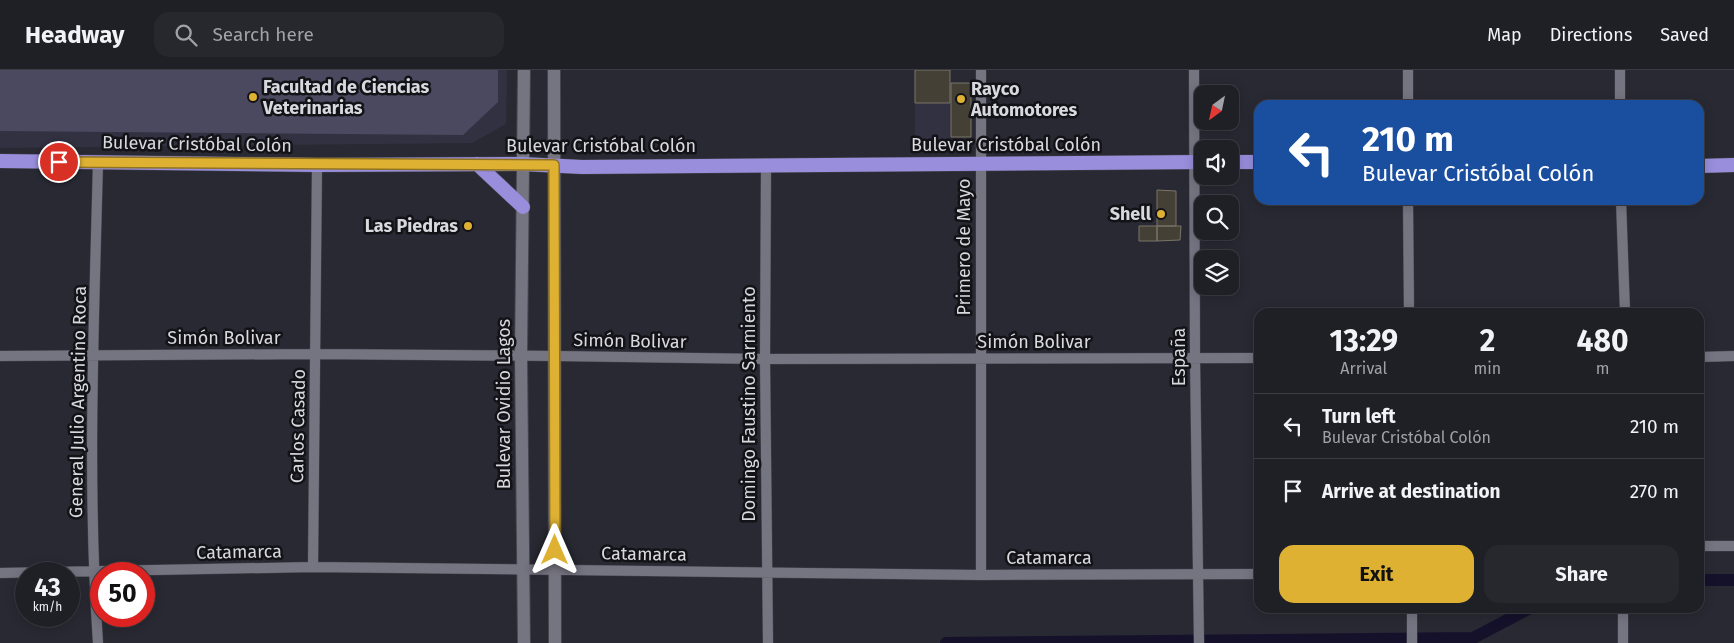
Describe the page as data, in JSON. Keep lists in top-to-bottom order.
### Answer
{
  "streets": {
    "highway": ["Bulevar Cristóbal Colón"],
    "main road": ["Bulevar Ovidio Lagos"],
    "street": [
      "Primero de Mayo",
      "Simón Bolivar",
      "España",
      "General Julio Argentino Roca",
      "Domingo Faustino Sarmiento",
      "Carlos Casado",
      "Catamarca"
    ]
  },
  "crossings": [
    ["Bulevar Cristóbal Colón", "Primero de Mayo"],
    ["Bulevar Cristóbal Colón", "General Julio Argentino Roca"],
    ["Bulevar Cristóbal Colón", "Bulevar Ovidio Lagos"],
    ["Bulevar Cristóbal Colón", "Domingo Faustino Sarmiento"],
    ["Bulevar Cristóbal Colón", "Carlos Casado"],
    ["Primero de Mayo", "Simón Bolivar"],
    ["Primero de Mayo", "Catamarca"],
    ["Simón Bolivar", "España"],
    ["Simón Bolivar", "General Julio Argentino Roca"],
    ["Simón Bolivar", "Bulevar Ovidio Lagos"],
    ["Simón Bolivar", "Domingo Faustino Sarmiento"],
    ["Simón Bolivar", "Carlos Casado"],
    ["España", "Catamarca"],
    ["Bulevar Ovidio Lagos", "Catamarca"],
    ["Domingo Faustino Sarmiento", "Catamarca"],
    ["Carlos Casado", "Catamarca"]
  ],
  "places": [
    "Facultad de Ciencias Veterinarias",
    "Rayco Automotores",
    "Shell",
    "Las Piedras"
  ],
  "north": "bottom left",
  "page": {
    "header": "Headway",
    "search": "Search here",
    "nav": ["Map", "Directions", "Saved"],
    "turn": ["210 m", "Bulevar Cristóbal Colón"],
    "eta": [
      "13:29",
      "Arrival",
      "2",
      "min",
      "480",
      "m"
    ],
    "list": [
      {
        "name": "Turn left",
        "note": "Bulevar Cristóbal Colón",
        "value": "210 m"
      },
      {
        "name": "Arrive at destination",
        "value": "270 m"
      }
    ],
    "buttons": ["Exit", "Share"],
    "speed": "43 km/h",
    "limit": "50"
  }
}
